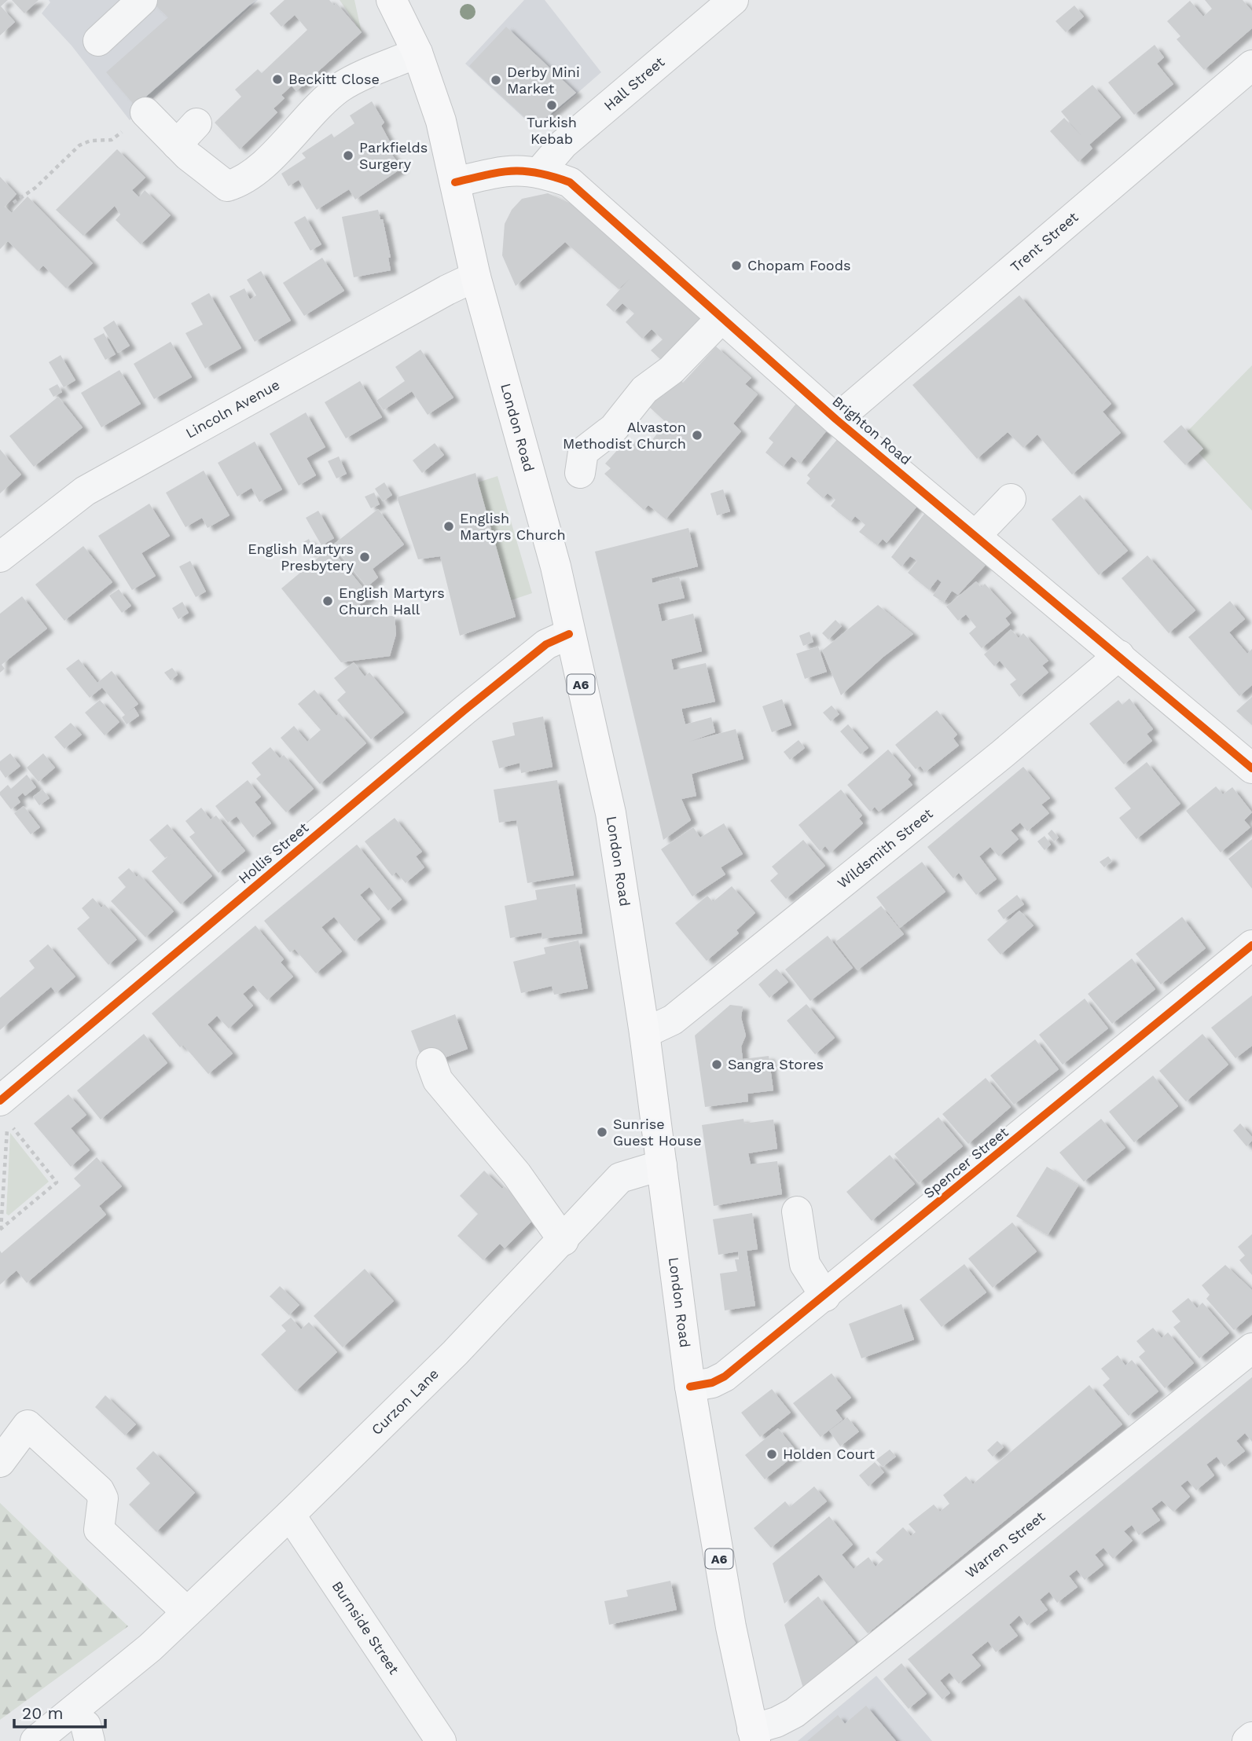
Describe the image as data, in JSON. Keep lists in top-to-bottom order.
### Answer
{
  "streets": {
    "main road": ["London Road", "A6"],
    "street": [
      "Hall Street",
      "Trent Street",
      "Lincoln Avenue",
      "Brighton Road",
      "Wildsmith Street",
      "Hollis Street",
      "Spencer Street",
      "Curzon Lane",
      "Warren Street",
      "Burnside Street"
    ]
  },
  "crossings": [
    ["Hall Street", "Brighton Road"],
    ["Trent Street", "Brighton Road"],
    ["Lincoln Avenue", "London Road"],
    ["London Road", "Brighton Road"],
    ["London Road", "Wildsmith Street"],
    ["London Road", "Hollis Street"],
    ["London Road", "Spencer Street"],
    ["London Road", "Curzon Lane"],
    ["London Road", "Warren Street"],
    ["Brighton Road", "Wildsmith Street"],
    ["Curzon Lane", "Burnside Street"]
  ],
  "places": [
    "Beckitt Close",
    "Derby Mini Market",
    "Turkish Kebab",
    "Parkfields Surgery",
    "Chopam Foods",
    "Alvaston Methodist Church",
    "English Martyrs Church",
    "English Martyrs Presbytery",
    "English Martyrs Church Hall",
    "Sangra Stores",
    "Sunrise Guest House",
    "Holden Court"
  ],
  "scale_bar": "20 m"
}
